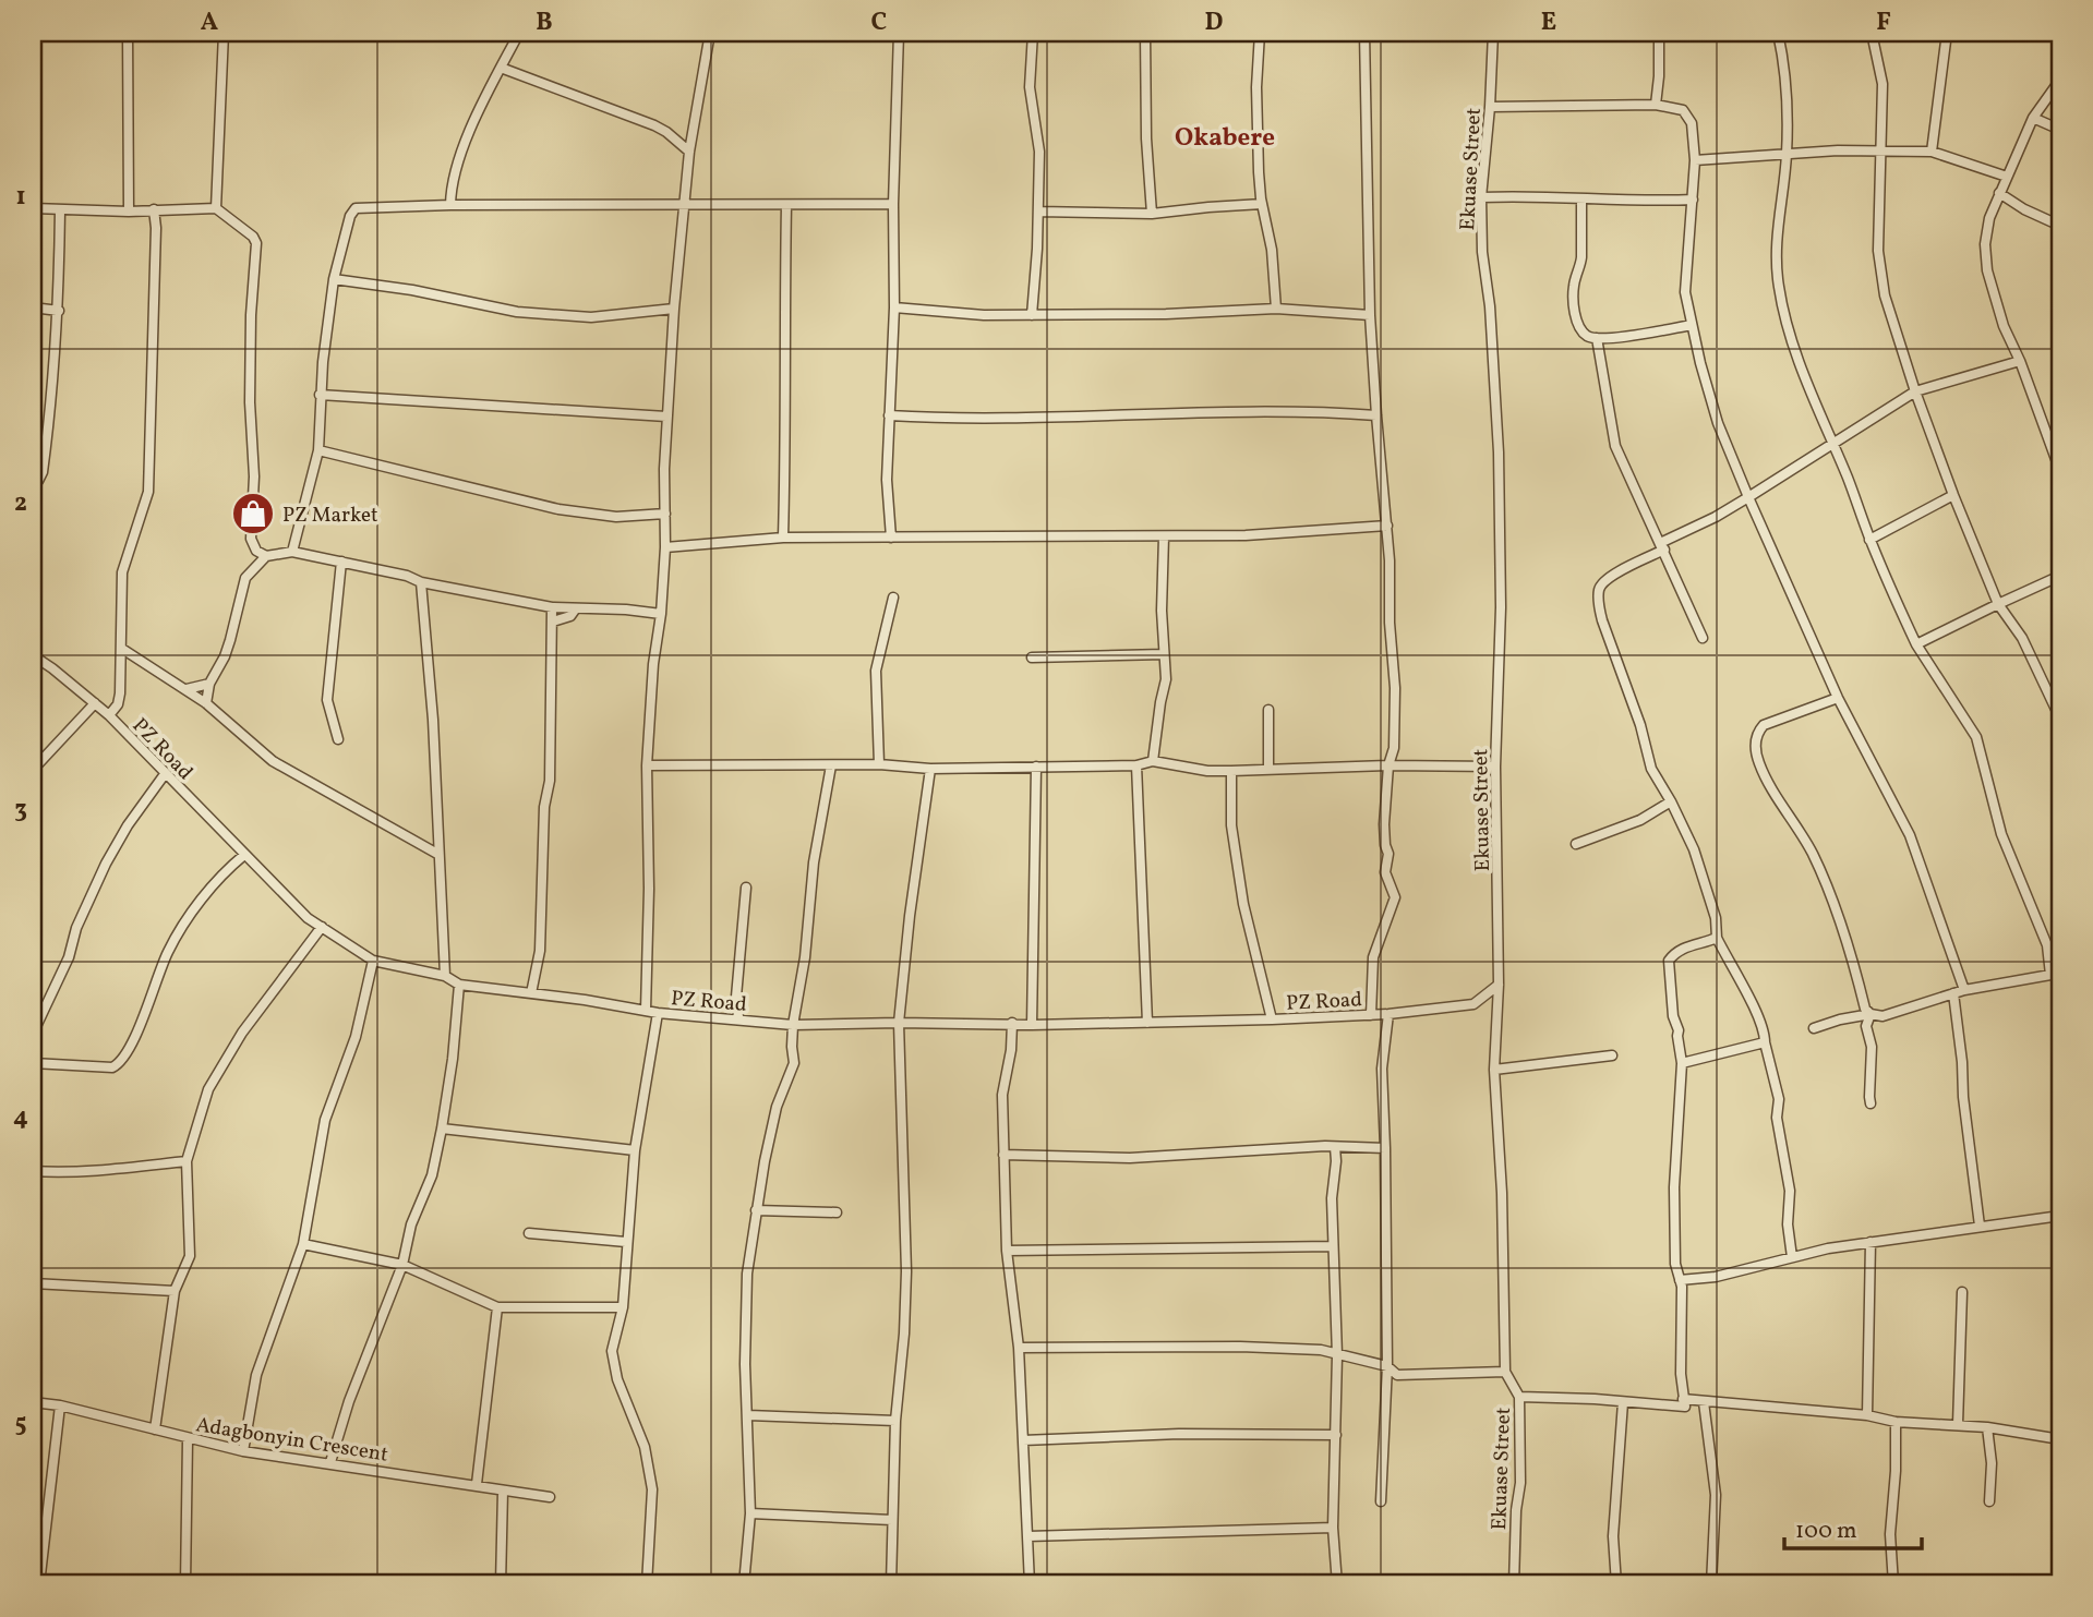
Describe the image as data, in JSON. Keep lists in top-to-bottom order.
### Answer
{
  "streets": {
    "street": ["Ekuase Street", "PZ Road", "Adagbonyin Crescent"]
  },
  "crossings": [
    ["Ekuase Street", "PZ Road"]
  ],
  "districts": ["Okabere"],
  "places": {
    "shop": ["PZ Market"]
  },
  "scale_bar": "100 m",
  "grid": {
    "columns": [
      "A",
      "B",
      "C",
      "D",
      "E",
      "F"
    ],
    "rows": [
      "1",
      "2",
      "3",
      "4",
      "5"
    ]
  }
}
